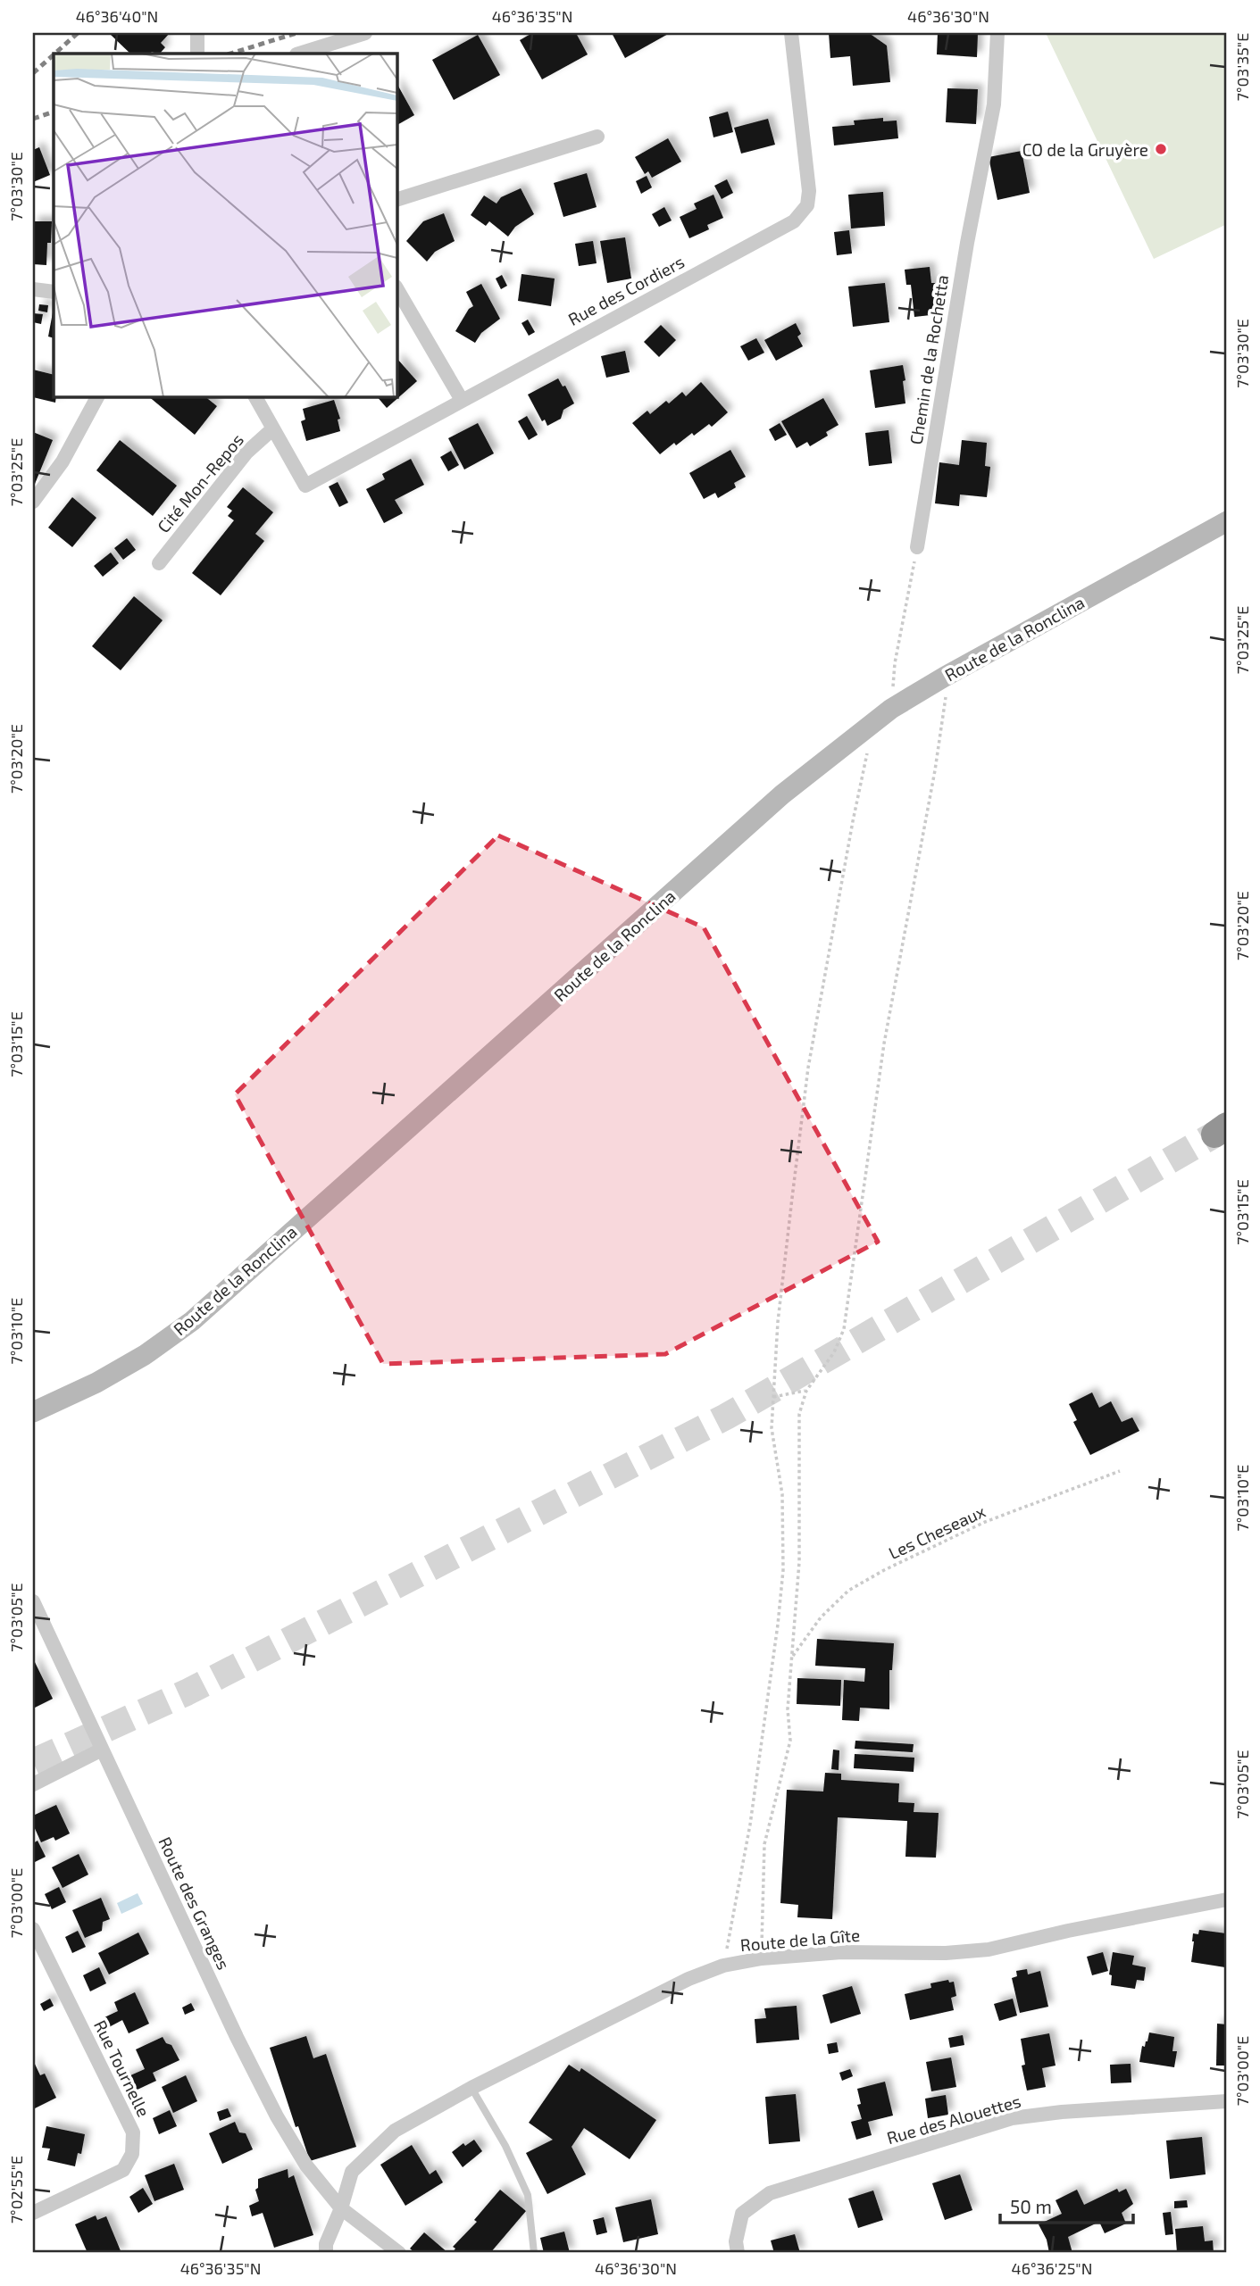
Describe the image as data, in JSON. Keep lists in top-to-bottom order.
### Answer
{
  "streets": {
    "street": [
      "Rue des Cordiers",
      "Chemin de la Rochetta",
      "Cité Mon-Repos",
      "Route de la Ronclina",
      "Route des Granges",
      "Route de la Gîte",
      "Rue Tournelle",
      "Rue des Alouettes"
    ],
    "path": ["Les Cheseaux"]
  },
  "crossings": [
    ["Rue des Cordiers", "Cité Mon-Repos"],
    ["Route des Granges", "Route de la Gîte"]
  ],
  "places": ["CO de la Gruyère"],
  "scale_bar": "50 m",
  "coordinates": [
    "46°36'40\"N",
    "46°36'35\"N",
    "46°36'30\"N",
    "7°03'35\"E",
    "7°03'30\"E",
    "7°03'25\"E",
    "7°03'20\"E",
    "7°03'15\"E",
    "7°03'10\"E",
    "7°03'05\"E",
    "7°03'00\"E",
    "7°02'55\"E",
    "46°36'25\"N"
  ]
}
